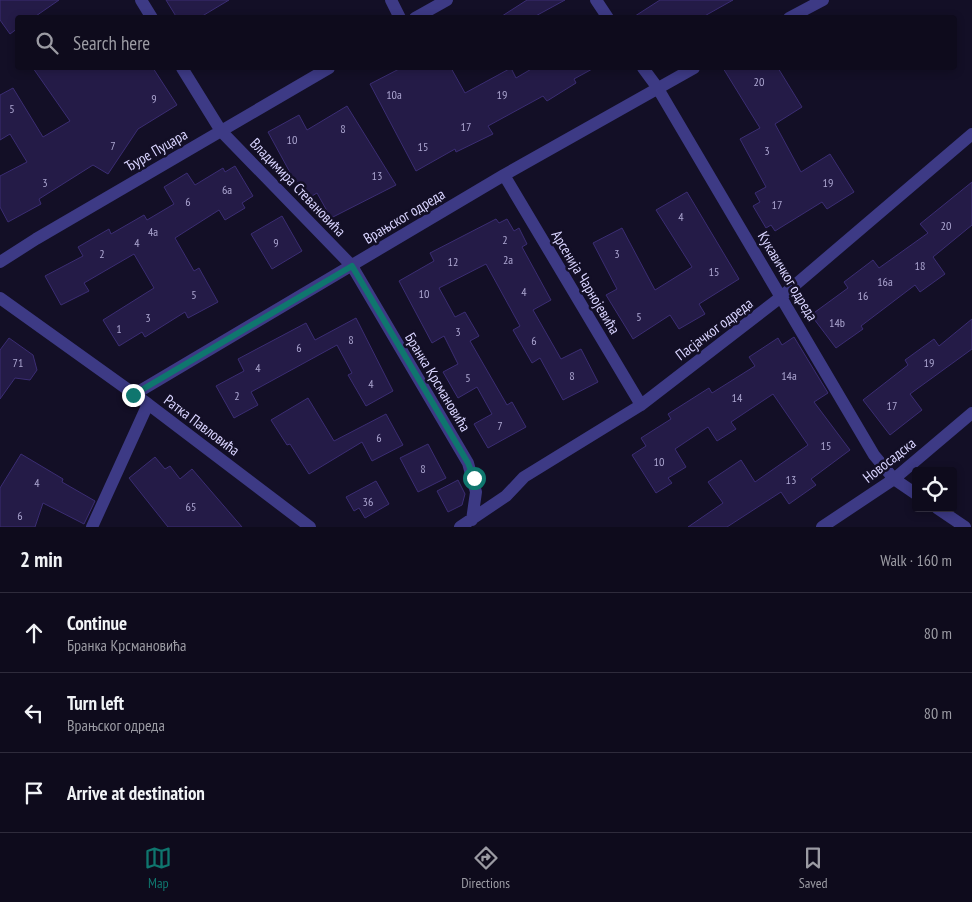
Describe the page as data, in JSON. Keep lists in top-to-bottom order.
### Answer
{
  "streets": {
    "street": [
      "Ђуре Пуцара",
      "Владимира Стевановића",
      "Врањског одреда",
      "Кукавичког одреда",
      "Арсенија Чарнојевића",
      "Пасјачког одреда",
      "Бранка Крсмановића",
      "Ратка Павловића",
      "Новосадска"
    ]
  },
  "crossings": [
    ["Ђуре Пуцара", "Владимира Стевановића"],
    ["Владимира Стевановића", "Врањског одреда"],
    ["Владимира Стевановића", "Бранка Крсмановића"],
    ["Врањског одреда", "Кукавичког одреда"],
    ["Врањског одреда", "Арсенија Чарнојевића"],
    ["Врањског одреда", "Бранка Крсмановића"],
    ["Врањског одреда", "Ратка Павловића"],
    ["Кукавичког одреда", "Пасјачког одреда"],
    ["Кукавичког одреда", "Новосадска"],
    ["Арсенија Чарнојевића", "Пасјачког одреда"],
    ["Пасјачког одреда", "Бранка Крсмановића"]
  ],
  "house_numbers": [
    "20",
    "10a",
    "19",
    "9",
    "5",
    "17",
    "8",
    "10",
    "7",
    "15",
    "3",
    "13",
    "3",
    "19",
    "6a",
    "6",
    "17",
    "4",
    "20",
    "4a",
    "2",
    "4",
    "9",
    "2",
    "3",
    "2a",
    "12",
    "18",
    "15",
    "16a",
    "4",
    "10",
    "5",
    "16",
    "5",
    "3",
    "14b",
    "1",
    "3",
    "8",
    "6",
    "6",
    "71",
    "19",
    "4",
    "8",
    "14a",
    "5",
    "4",
    "2",
    "14",
    "17",
    "7",
    "6",
    "15",
    "10",
    "8",
    "13",
    "4",
    "36",
    "65",
    "6"
  ],
  "page": {
    "search": "Search here",
    "heading": ["2 min", "Walk · 160 m"],
    "list": [
      ["Continue", "Бранка Крсмановића", "80 m"],
      ["Turn left", "Врањског одреда", "80 m"],
      "Arrive at destination"
    ],
    "nav": ["Map", "Directions", "Saved"]
  }
}
